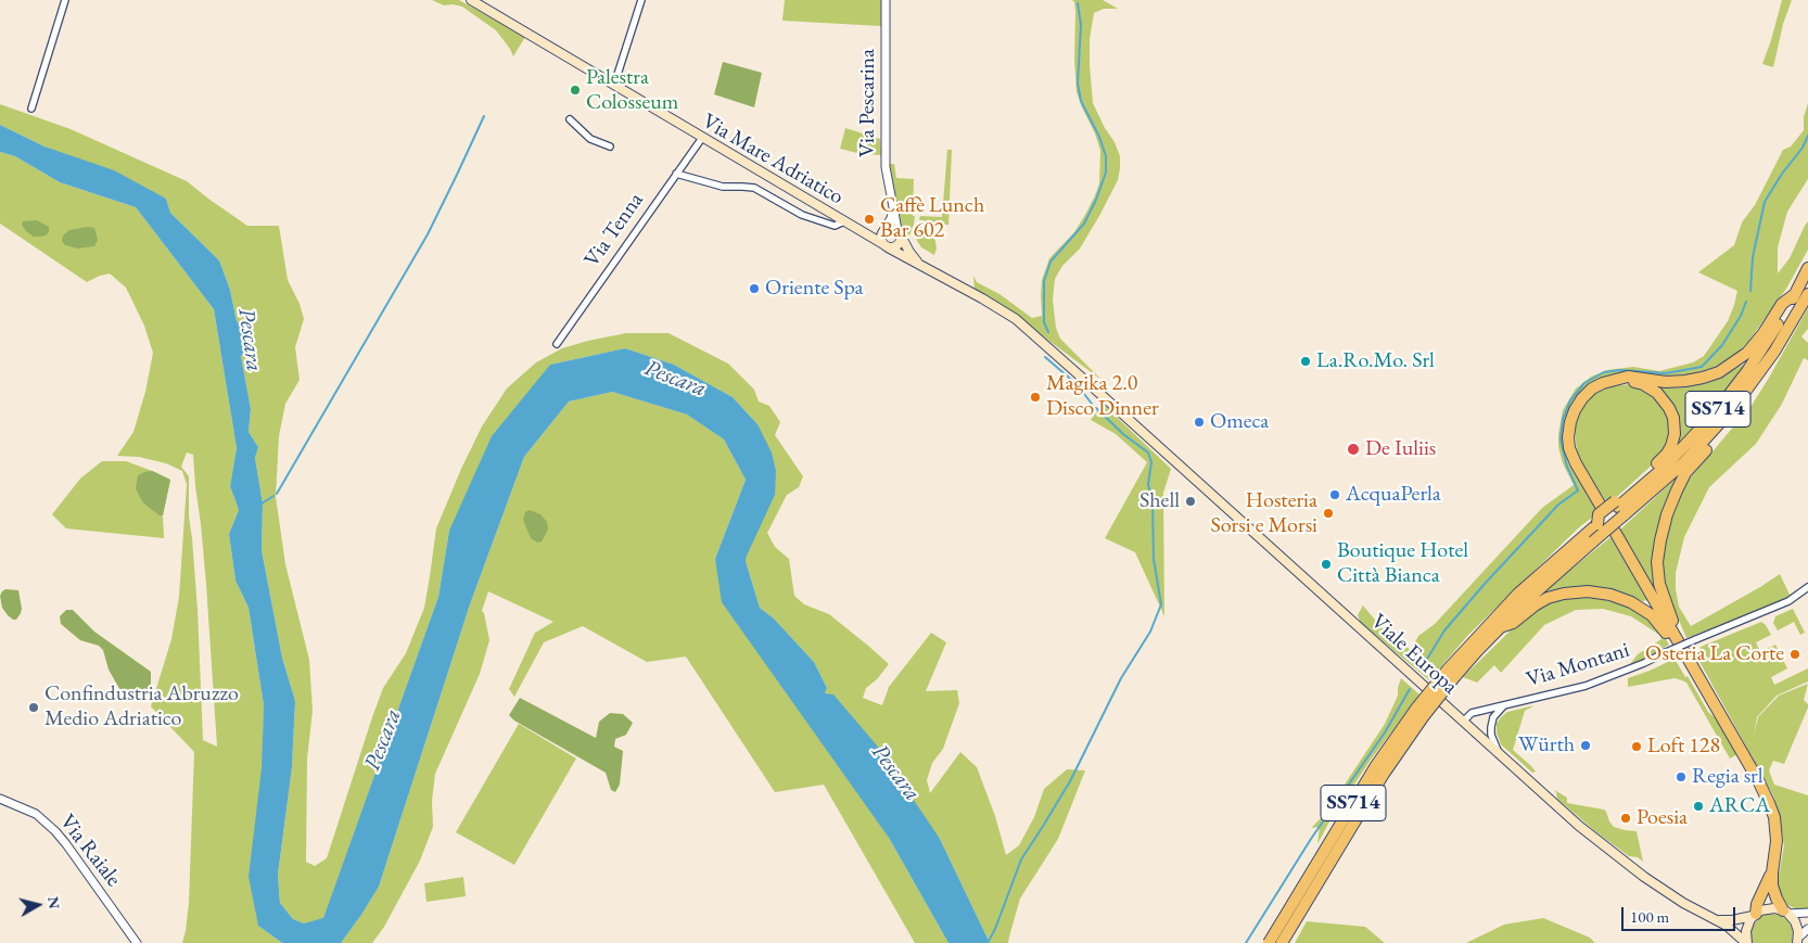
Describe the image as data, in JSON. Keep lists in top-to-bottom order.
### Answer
{
  "streets": {
    "highway": ["SS714"],
    "main road": ["Via Mare Adriatico", "Viale Europa"],
    "street": [
      "Via Pescarina",
      "Via Tenna",
      "Via Montani",
      "Via Raiale"
    ]
  },
  "crossings": [
    ["Via Pescarina", "Via Mare Adriatico"],
    ["Via Pescarina", "Viale Europa"],
    ["Via Mare Adriatico", "Via Tenna"],
    ["Via Mare Adriatico", "Viale Europa"],
    ["Viale Europa", "Via Montani"]
  ],
  "water": ["Pescara"],
  "places": [
    "Palestra Colosseum",
    "Caffè Lunch Bar 602",
    "Oriente Spa",
    "La.Ro.Mo. Srl",
    "Magika 2.0 Disco Dinner",
    "Omeca",
    "De Iuliis",
    "AcquaPerla",
    "Shell",
    "Hosteria Sorsi e Morsi",
    "Boutique Hotel Città Bianca",
    "Osteria La Corte",
    "Confindustria Abruzzo Medio Adriatico",
    "Würth",
    "Loft 128",
    "Regia srl",
    "ARCA",
    "Poesia"
  ],
  "scale_bar": "100 m",
  "north": "right"
}
